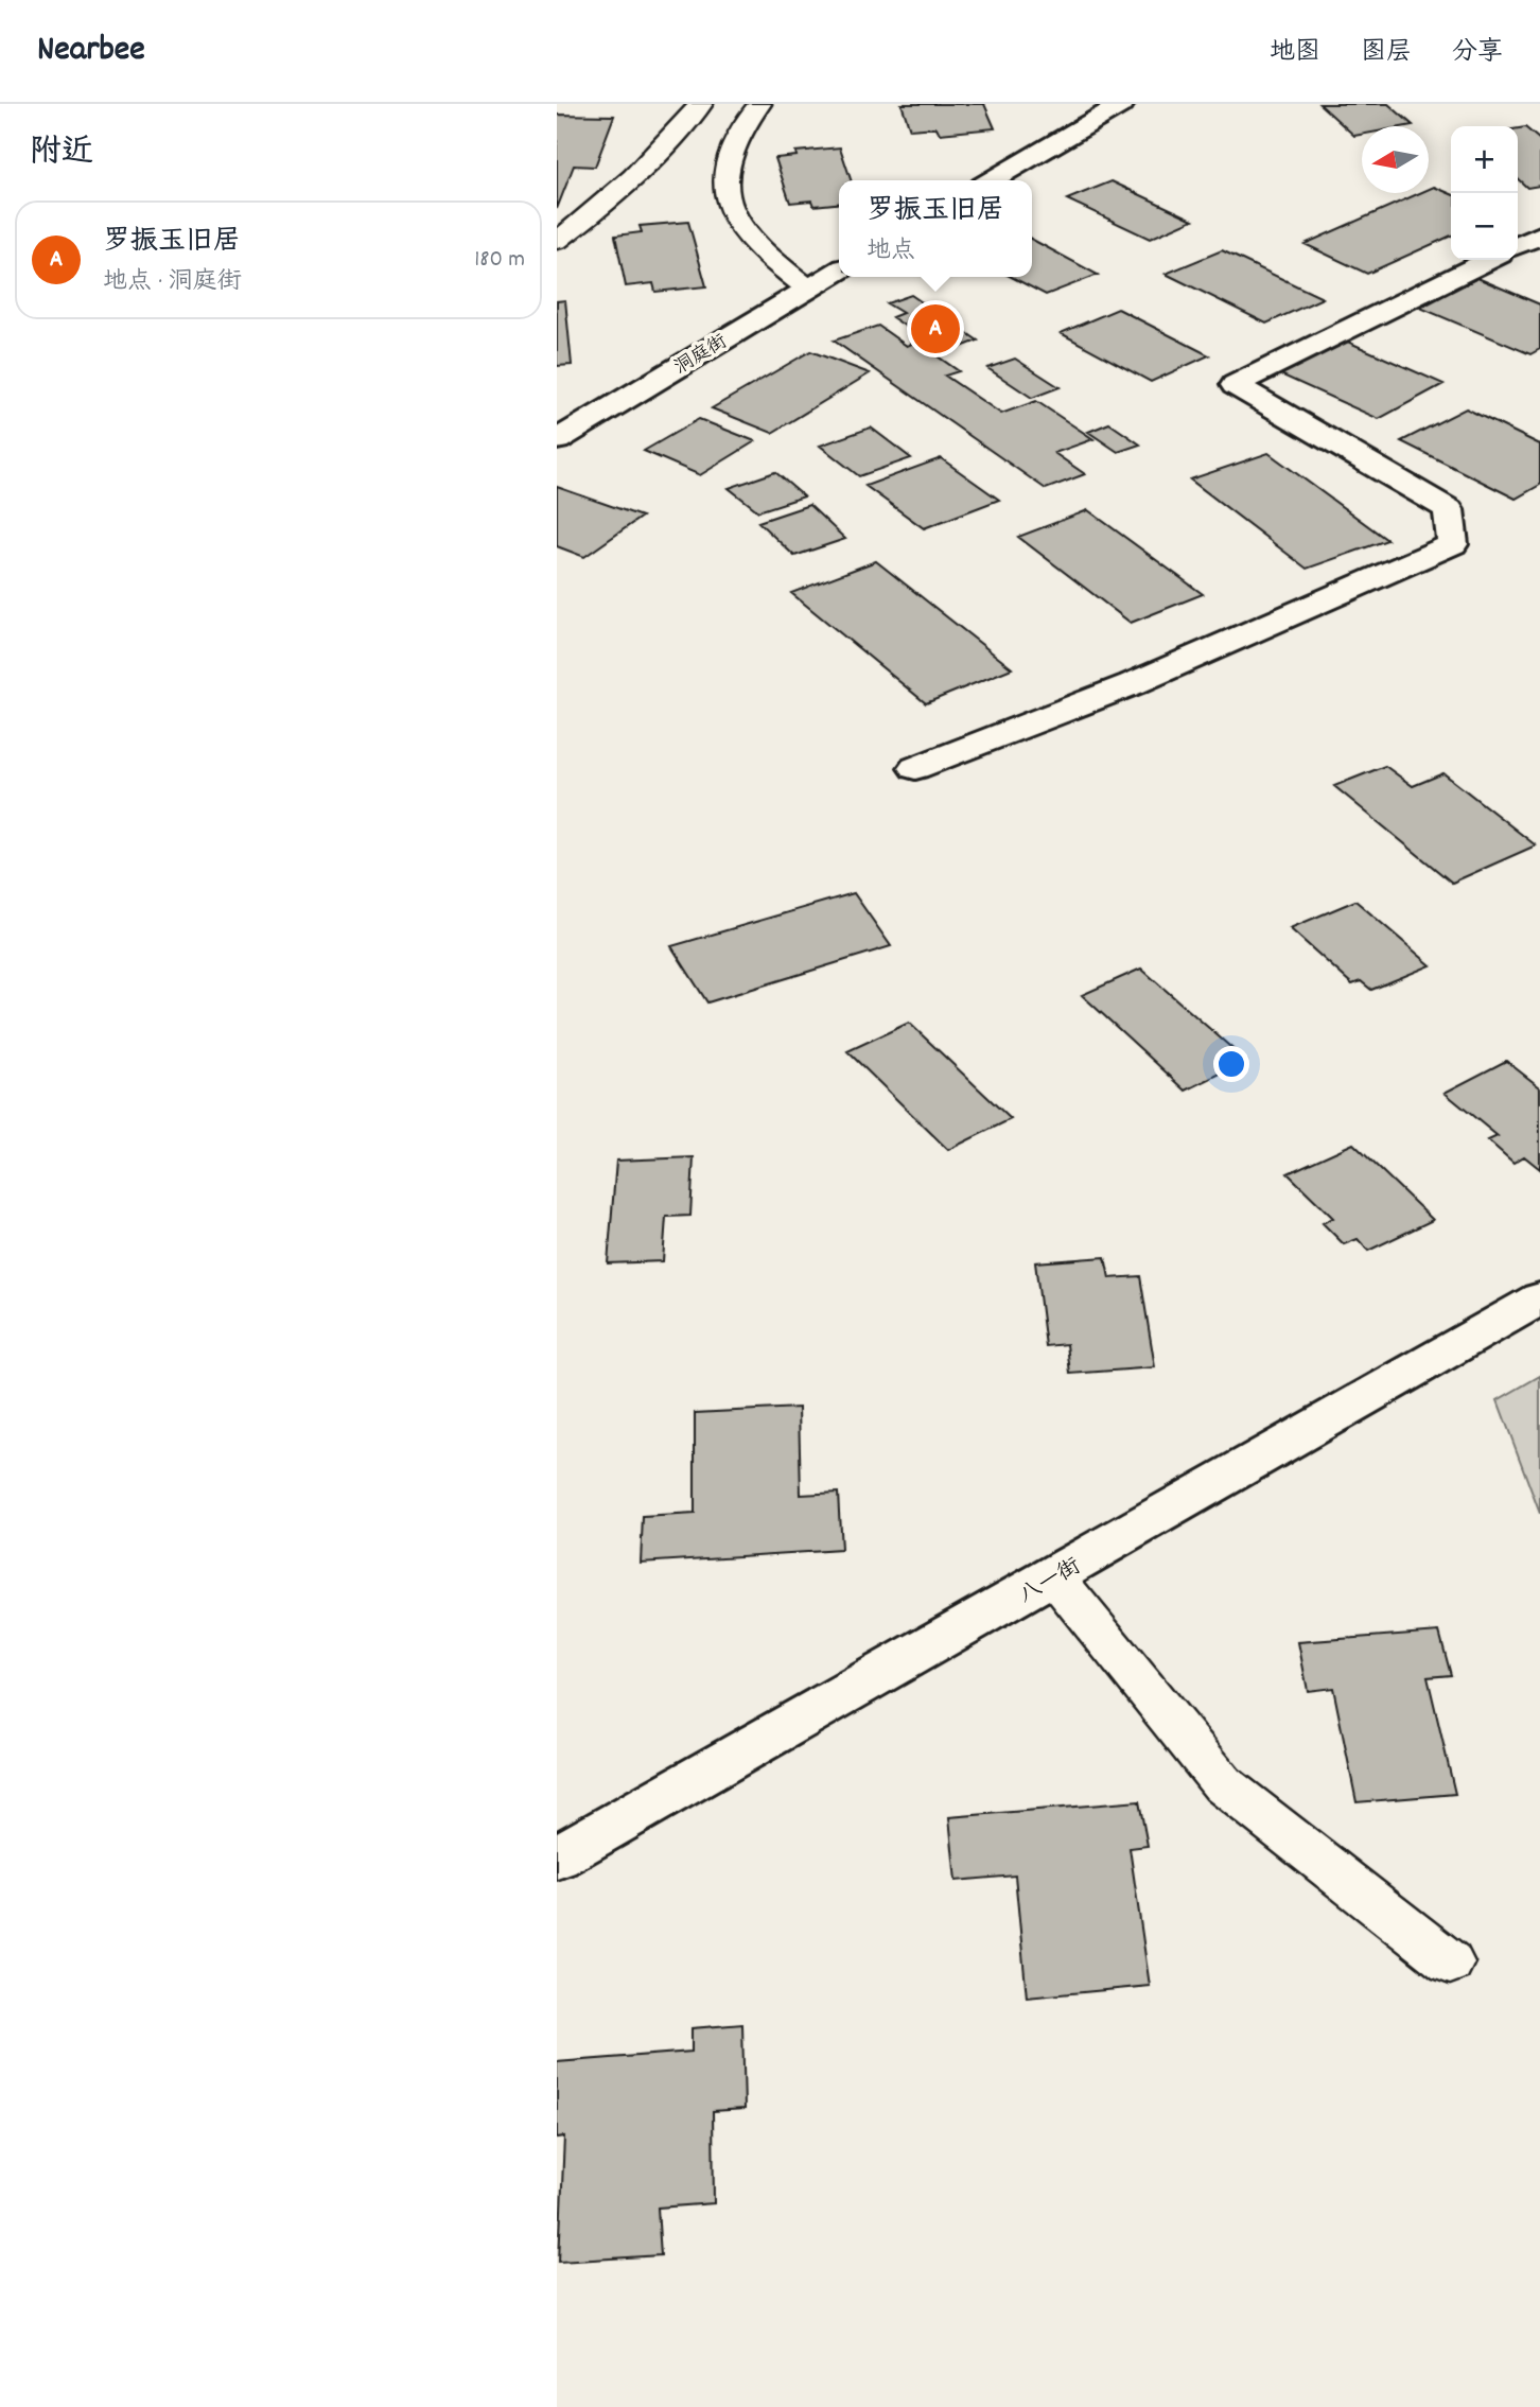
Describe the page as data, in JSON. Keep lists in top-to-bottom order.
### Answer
{
  "streets": {
    "street": ["洞庭街", "八一街"]
  },
  "north": "left",
  "page": {
    "header": "Nearbee",
    "nav": ["地图", "图层", "分享"],
    "heading": "附近",
    "map_buttons": ["+", "−"],
    "popup": ["罗振玉旧居", "地点"],
    "list": [
      {
        "mark": "A",
        "name": "罗振玉旧居",
        "note": "地点 · 洞庭街",
        "value": "180 m"
      }
    ],
    "pins": "A"
  }
}
